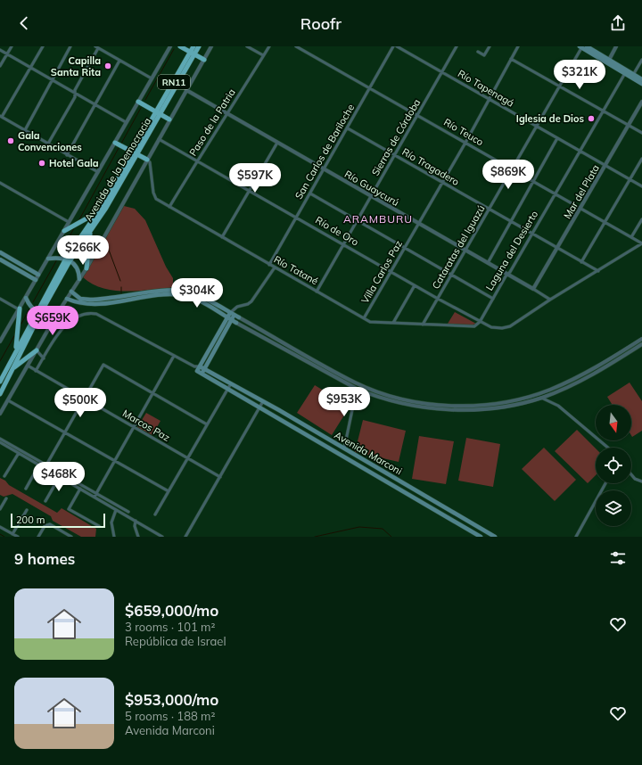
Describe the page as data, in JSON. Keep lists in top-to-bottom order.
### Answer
{
  "streets": {
    "highway": ["RN11", "Avenida de la Democracia"],
    "main road": ["Avenida Marconi"],
    "street": [
      "Río Tapenagá",
      "Paso de la Patria",
      "Río Teuco",
      "Sierras de Córdoba",
      "San Carlos de Bariloche",
      "Río Tragadero",
      "Río Guaycurú",
      "Mar del Plata",
      "Río de Oro",
      "Cataratas del Iguazú",
      "Laguna del Desierto",
      "Río Tatané",
      "Villa Carlos Paz",
      "Marcos Paz"
    ]
  },
  "crossings": [
    ["Río Tapenagá", "Sierras de Córdoba"],
    ["Río Tapenagá", "Mar del Plata"],
    ["Río Tapenagá", "Cataratas del Iguazú"],
    ["Río Tapenagá", "Laguna del Desierto"],
    ["Río Tapenagá", "Villa Carlos Paz"],
    ["Paso de la Patria", "Río Guaycurú"],
    ["Paso de la Patria", "Río de Oro"],
    ["Paso de la Patria", "Río Tatané"],
    ["Río Teuco", "Sierras de Córdoba"],
    ["Río Teuco", "San Carlos de Bariloche"],
    ["Río Teuco", "Mar del Plata"],
    ["Río Teuco", "Cataratas del Iguazú"],
    ["Río Teuco", "Laguna del Desierto"],
    ["Río Teuco", "Villa Carlos Paz"],
    ["Sierras de Córdoba", "Río Tragadero"],
    ["Sierras de Córdoba", "Río Guaycurú"],
    ["Sierras de Córdoba", "Río de Oro"],
    ["Sierras de Córdoba", "Río Tatané"],
    ["San Carlos de Bariloche", "Río Tragadero"],
    ["San Carlos de Bariloche", "Río Guaycurú"],
    ["San Carlos de Bariloche", "Río de Oro"],
    ["San Carlos de Bariloche", "Río Tatané"],
    ["Río Tragadero", "Mar del Plata"],
    ["Río Tragadero", "Cataratas del Iguazú"],
    ["Río Tragadero", "Laguna del Desierto"],
    ["Río Tragadero", "Villa Carlos Paz"],
    ["Río Guaycurú", "Mar del Plata"],
    ["Río Guaycurú", "Río de Oro"],
    ["Río Guaycurú", "Cataratas del Iguazú"],
    ["Río Guaycurú", "Laguna del Desierto"],
    ["Río Guaycurú", "Villa Carlos Paz"],
    ["Río de Oro", "Cataratas del Iguazú"],
    ["Río de Oro", "Laguna del Desierto"],
    ["Río de Oro", "Villa Carlos Paz"],
    ["Cataratas del Iguazú", "Río Tatané"],
    ["Laguna del Desierto", "Río Tatané"],
    ["Río Tatané", "Villa Carlos Paz"]
  ],
  "districts": ["ARAMBURU"],
  "places": [
    "Capilla Santa Rita",
    "Iglesia de Dios",
    "Gala Convenciones",
    "Hotel Gala"
  ],
  "scale_bar": "200 m",
  "north": "bottom",
  "page": {
    "header": "Roofr",
    "price": [
      "$321K",
      "$869K",
      "$597K",
      "$266K",
      "$304K",
      "$659K",
      "$953K",
      "$500K",
      "$468K"
    ],
    "scale": "200 m",
    "heading": "9 homes",
    "list": [
      {
        "name": "$659,000/mo",
        "note": "3 rooms · 101 m² · República de Israel"
      },
      {
        "name": "$953,000/mo",
        "note": "5 rooms · 188 m² · Avenida Marconi"
      }
    ]
  }
}
